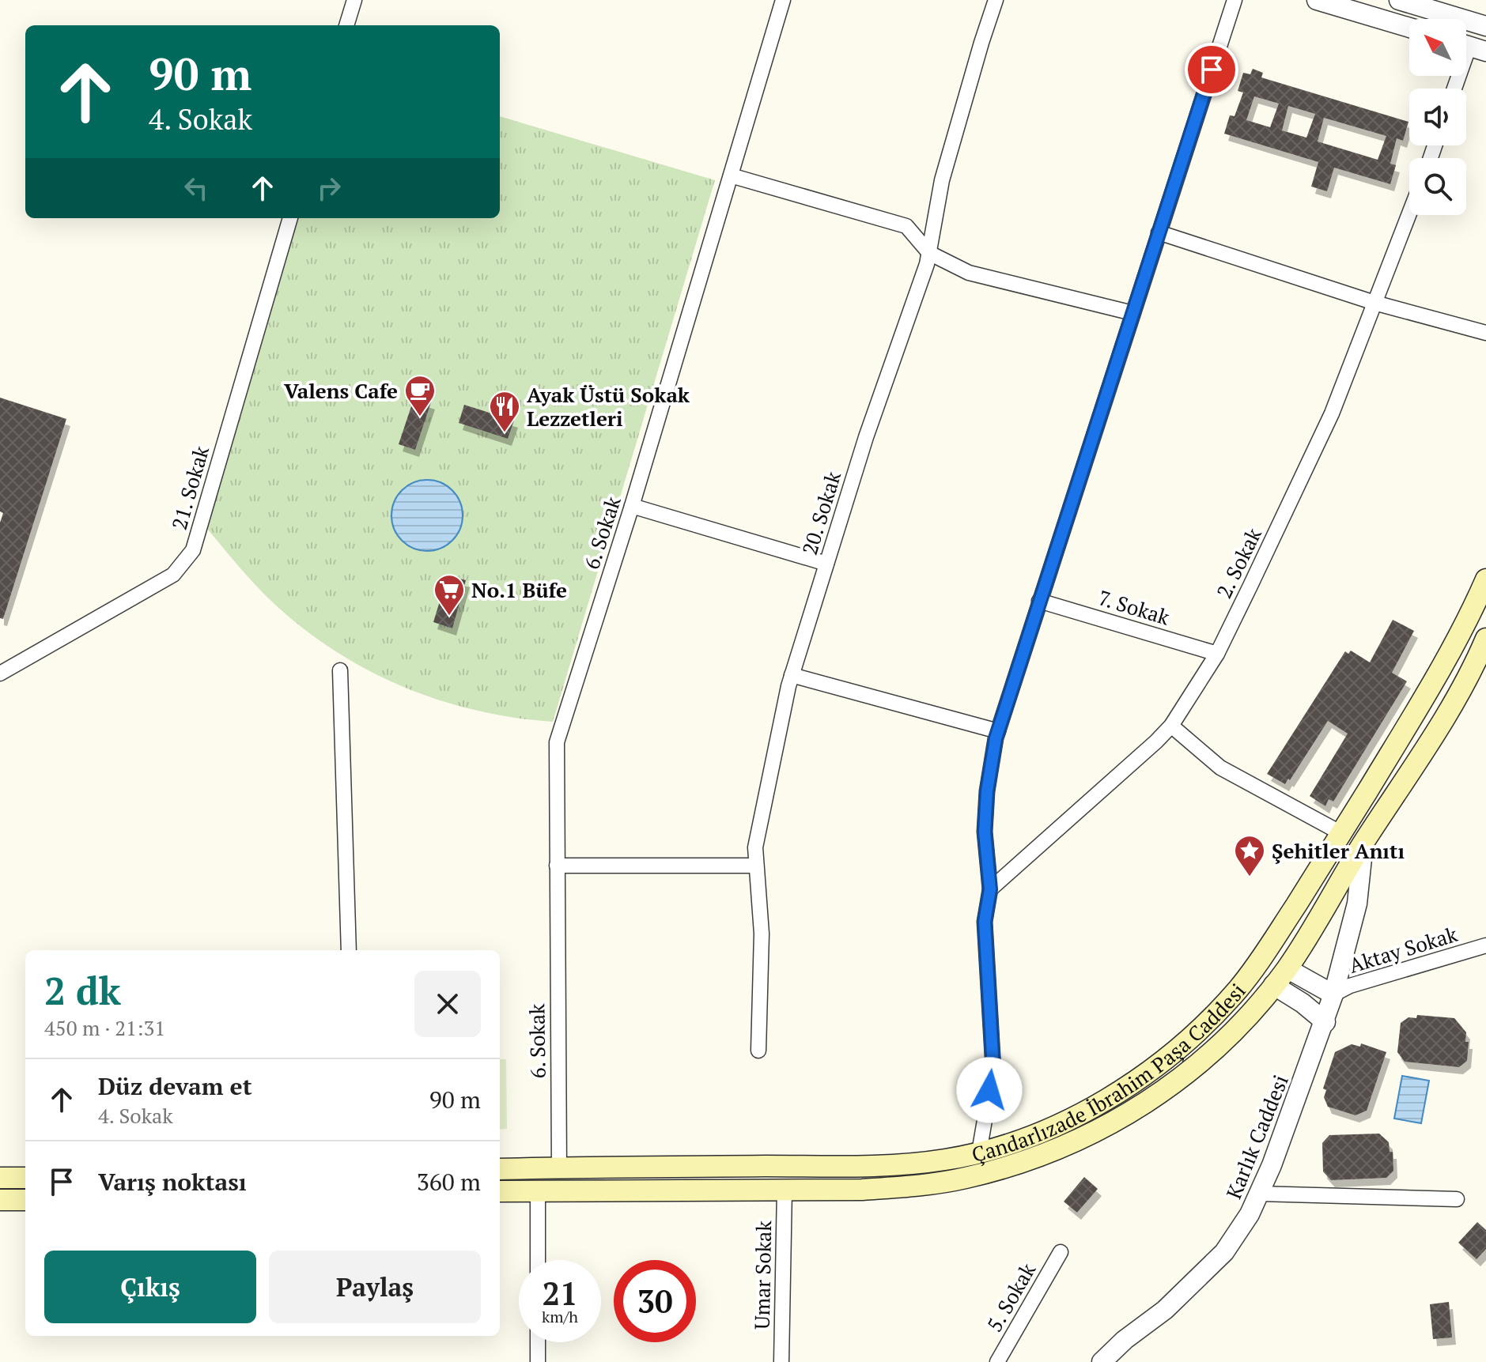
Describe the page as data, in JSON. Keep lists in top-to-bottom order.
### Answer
{
  "streets": {
    "main road": ["Çandarlızade İbrahim Paşa Caddesi"],
    "street": [
      "21. Sokak",
      "20. Sokak",
      "6. Sokak",
      "2. Sokak",
      "7. Sokak",
      "Aktay Sokak",
      "Karlık Caddesi",
      "Umar Sokak",
      "5. Sokak"
    ]
  },
  "crossings": [
    ["6. Sokak", "Çandarlızade İbrahim Paşa Caddesi"],
    ["2. Sokak", "7. Sokak"],
    ["Aktay Sokak", "Karlık Caddesi"],
    ["Çandarlızade İbrahim Paşa Caddesi", "Karlık Caddesi"],
    ["Çandarlızade İbrahim Paşa Caddesi", "Umar Sokak"]
  ],
  "places": {
    "cafe": ["Valens Cafe"],
    "restaurant": ["Ayak Üstü Sokak Lezzetleri"],
    "supermarket": ["No.1 Büfe"],
    "place": ["Şehitler Anıtı"]
  },
  "north": "top left",
  "page": {
    "turn": ["90 m", "4. Sokak"],
    "heading": ["2 dk", "450 m · 21:31"],
    "list": [
      {
        "name": "Düz devam et",
        "note": "4. Sokak",
        "value": "90 m"
      },
      {
        "name": "Varış noktası",
        "value": "360 m"
      }
    ],
    "buttons": ["Çıkış", "Paylaş"],
    "speed": "21 km/h",
    "limit": "30"
  }
}
